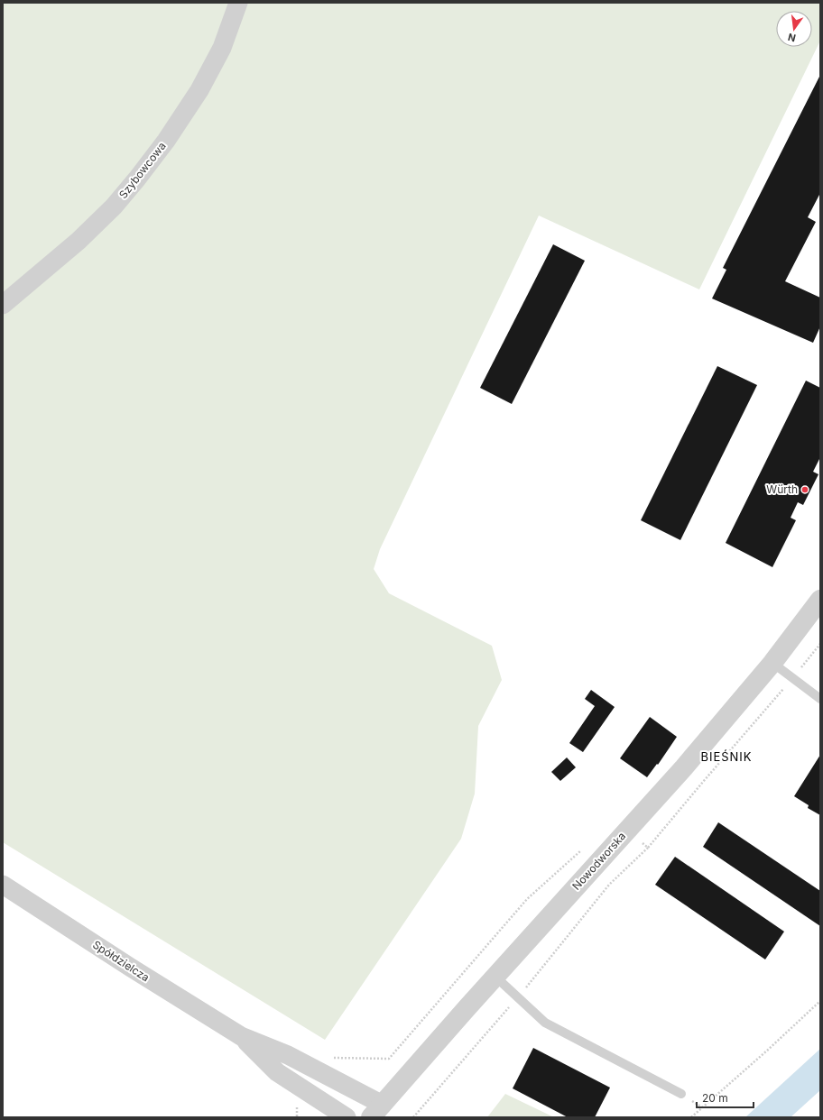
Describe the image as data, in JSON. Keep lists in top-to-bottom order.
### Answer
{
  "streets": {
    "street": ["Szybowcowa", "Nowodworska", "Spółdzielcza"]
  },
  "crossings": [
    ["Nowodworska", "Spółdzielcza"]
  ],
  "districts": ["BIEŚNIK"],
  "places": ["Würth"],
  "scale_bar": "20 m",
  "north": "bottom"
}
